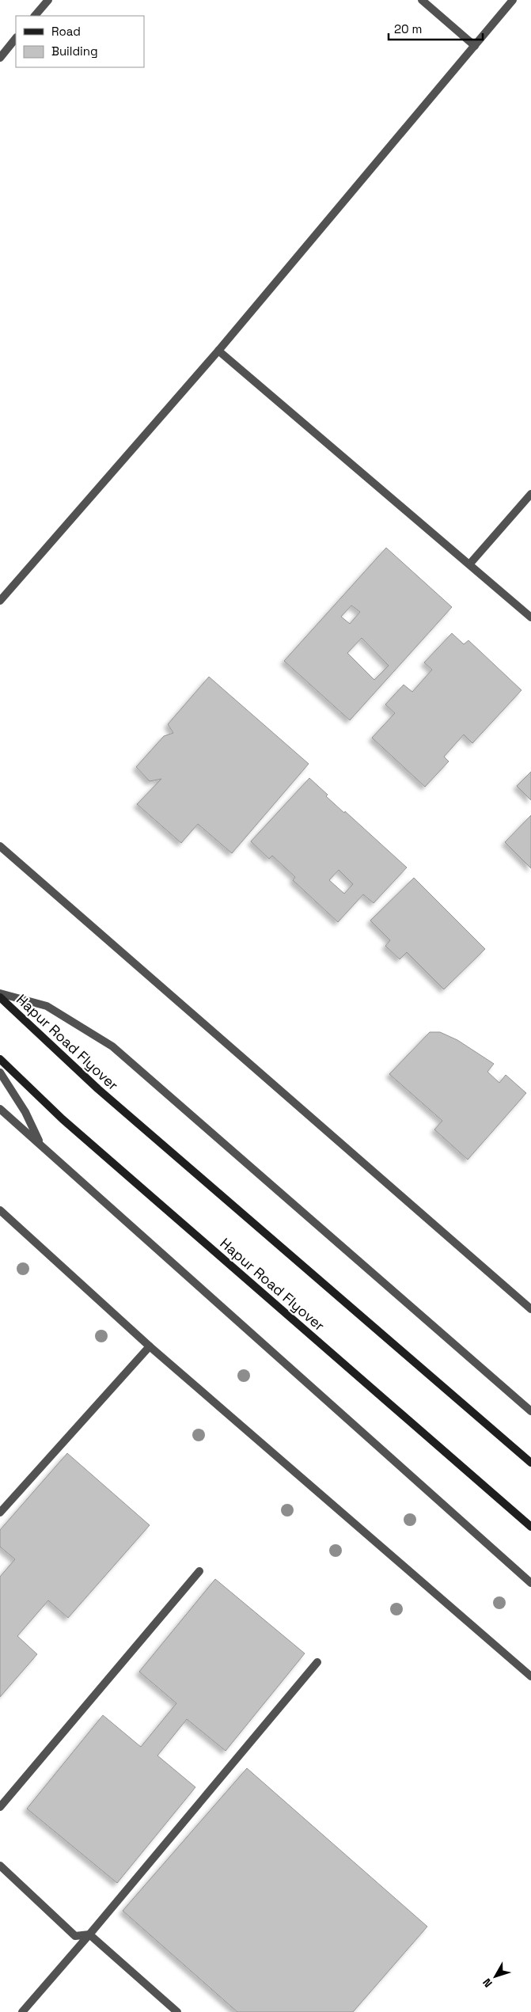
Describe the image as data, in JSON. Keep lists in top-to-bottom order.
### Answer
{
  "streets": {
    "main road": ["Hapur Road Flyover"]
  },
  "legend": ["Road", "Building"],
  "scale_bar": "20 m",
  "north": "bottom left"
}
